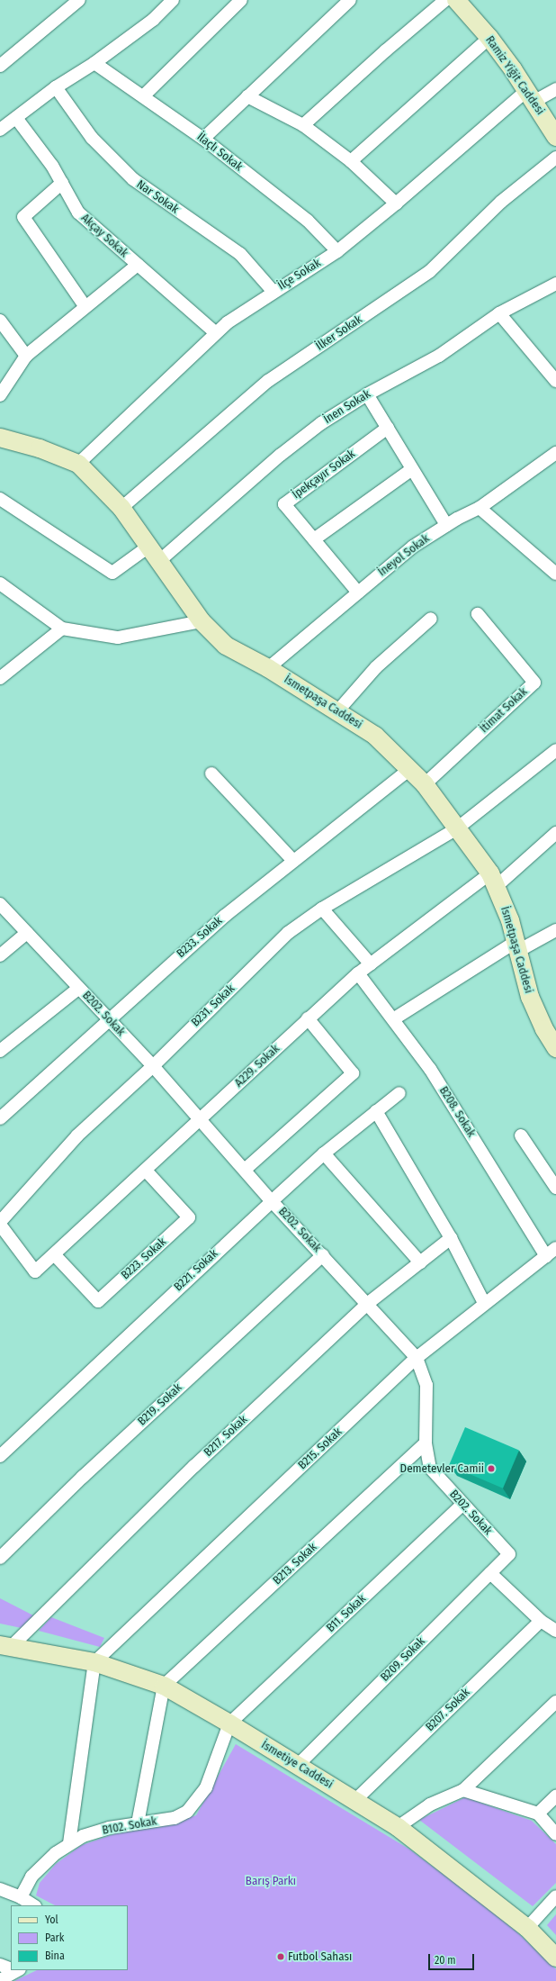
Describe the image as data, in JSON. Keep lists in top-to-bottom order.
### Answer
{
  "streets": {
    "main road": ["Ramiz Yiğit Caddesi", "İsmetpaşa Caddesi", "İsmetiye Caddesi"],
    "street": [
      "İlaçlı Sokak",
      "Nar Sokak",
      "Akçay Sokak",
      "İlçe Sokak",
      "İlker Sokak",
      "İnen Sokak",
      "İpekçayır Sokak",
      "İneyol Sokak",
      "İtimat Sokak",
      "B233. Sokak",
      "B231. Sokak",
      "B202. Sokak",
      "A229. Sokak",
      "B208. Sokak",
      "B223. Sokak",
      "B221. Sokak",
      "B219. Sokak",
      "B217. Sokak",
      "B215. Sokak",
      "B213. Sokak",
      "B11. Sokak",
      "B209. Sokak",
      "B207. Sokak",
      "B102. Sokak"
    ]
  },
  "crossings": [
    ["Ramiz Yiğit Caddesi", "İlçe Sokak"],
    ["İlaçlı Sokak", "İlçe Sokak"],
    ["Nar Sokak", "İlçe Sokak"],
    ["Akçay Sokak", "İlçe Sokak"],
    ["İlçe Sokak", "İsmetpaşa Caddesi"],
    ["İlker Sokak", "İsmetpaşa Caddesi"],
    ["İnen Sokak", "İsmetpaşa Caddesi"],
    ["İpekçayır Sokak", "İneyol Sokak"],
    ["İneyol Sokak", "İsmetpaşa Caddesi"],
    ["İsmetpaşa Caddesi", "İtimat Sokak"],
    ["İsmetpaşa Caddesi", "B233. Sokak"],
    ["İsmetpaşa Caddesi", "B231. Sokak"],
    ["İsmetpaşa Caddesi", "A229. Sokak"],
    ["B233. Sokak", "B202. Sokak"],
    ["B231. Sokak", "B202. Sokak"],
    ["B202. Sokak", "A229. Sokak"],
    ["B202. Sokak", "B221. Sokak"],
    ["B202. Sokak", "B219. Sokak"],
    ["B202. Sokak", "B217. Sokak"],
    ["B202. Sokak", "B215. Sokak"],
    ["B202. Sokak", "B213. Sokak"],
    ["B202. Sokak", "B11. Sokak"],
    ["B202. Sokak", "B209. Sokak"],
    ["A229. Sokak", "B208. Sokak"],
    ["A229. Sokak", "B223. Sokak"],
    ["B208. Sokak", "B215. Sokak"],
    ["B217. Sokak", "İsmetiye Caddesi"],
    ["B215. Sokak", "İsmetiye Caddesi"],
    ["B213. Sokak", "İsmetiye Caddesi"],
    ["B11. Sokak", "İsmetiye Caddesi"],
    ["B11. Sokak", "B102. Sokak"],
    ["B209. Sokak", "İsmetiye Caddesi"],
    ["B207. Sokak", "İsmetiye Caddesi"],
    ["İsmetiye Caddesi", "B102. Sokak"]
  ],
  "parks": ["Barış Parkı"],
  "places": ["Demetevler Camii", "Futbol Sahası"],
  "legend": ["Yol", "Park", "Bina"],
  "scale_bar": "20 m"
}
